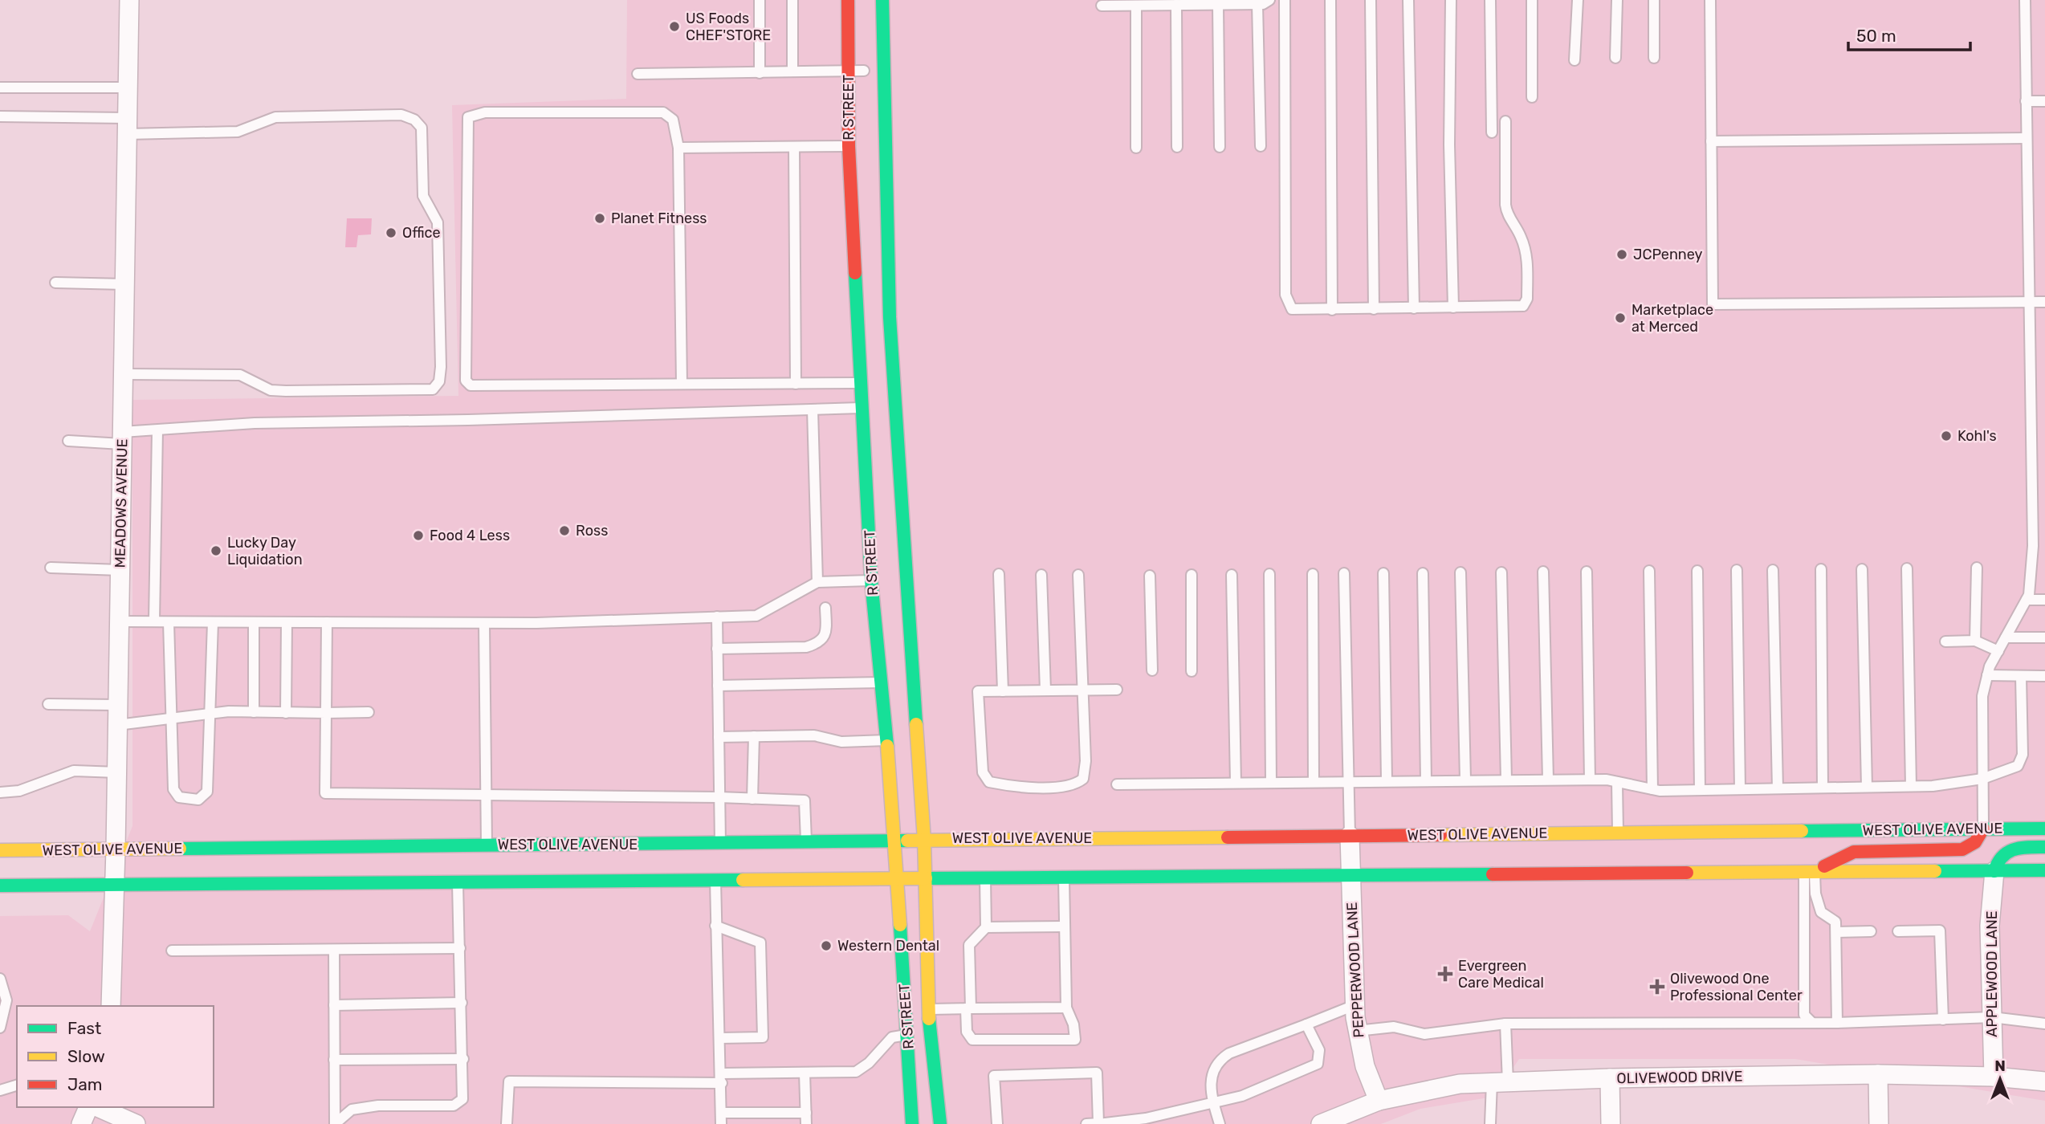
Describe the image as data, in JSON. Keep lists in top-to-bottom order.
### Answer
{
  "streets": {
    "main road": ["R STREET", "WEST OLIVE AVENUE"],
    "street": [
      "MEADOWS AVENUE",
      "PEPPERWOOD LANE",
      "APPLEWOOD LANE",
      "OLIVEWOOD DRIVE"
    ]
  },
  "crossings": [
    ["R STREET", "WEST OLIVE AVENUE"],
    ["MEADOWS AVENUE", "WEST OLIVE AVENUE"],
    ["WEST OLIVE AVENUE", "PEPPERWOOD LANE"],
    ["PEPPERWOOD LANE", "OLIVEWOOD DRIVE"],
    ["APPLEWOOD LANE", "OLIVEWOOD DRIVE"]
  ],
  "places": {
    "other": [
      "US Foods CHEF'STORE",
      "Planet Fitness",
      "Office",
      "JCPenney",
      "Marketplace at Merced",
      "Kohl's",
      "Ross",
      "Food 4 Less",
      "Lucky Day Liquidation",
      "Western Dental"
    ],
    "health": ["Evergreen Care Medical", "Olivewood One Professional Center"]
  },
  "legend": ["Fast", "Slow", "Jam"],
  "scale_bar": "50 m",
  "north": "top"
}
